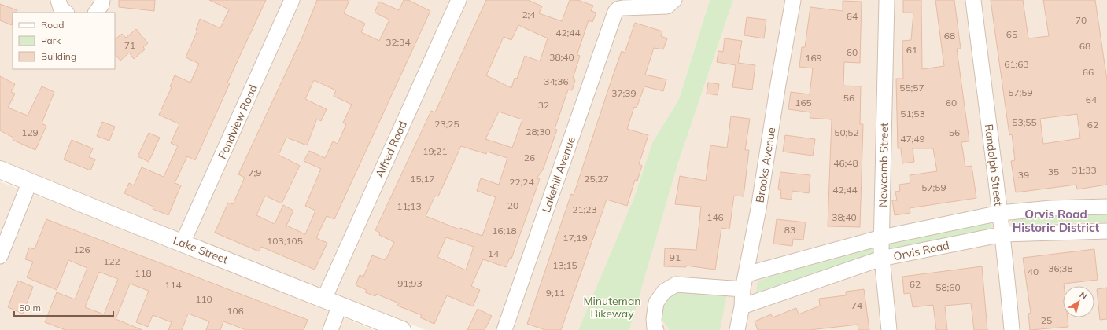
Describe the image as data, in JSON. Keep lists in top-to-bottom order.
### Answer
{
  "streets": {
    "main road": ["Lake Street"],
    "street": [
      "Pondview Road",
      "Alfred Road",
      "Brooks Avenue",
      "Newcomb Street",
      "Randolph Street",
      "Lakehill Avenue",
      "Orvis Road"
    ]
  },
  "crossings": [
    ["Pondview Road", "Lake Street"],
    ["Alfred Road", "Lake Street"],
    ["Brooks Avenue", "Orvis Road"],
    ["Newcomb Street", "Orvis Road"],
    ["Randolph Street", "Orvis Road"]
  ],
  "districts": ["Orvis Road Historic District"],
  "parks": ["Minuteman Bikeway"],
  "house_numbers": [
    "2;4",
    "64",
    "70",
    "42;44",
    "65",
    "68",
    "32;34",
    "71",
    "68",
    "61",
    "60",
    "38;40",
    "169",
    "61;63",
    "66",
    "34;36",
    "55;57",
    "57;59",
    "37;39",
    "56",
    "64",
    "165",
    "60",
    "32",
    "51;53",
    "53;55",
    "23;25",
    "62",
    "28;30",
    "129",
    "50;52",
    "56",
    "47;49",
    "19;21",
    "26",
    "46;48",
    "31;33",
    "35",
    "7;9",
    "39",
    "15;17",
    "25;27",
    "22;24",
    "57;59",
    "42;44",
    "20",
    "11;13",
    "21;23",
    "146",
    "38;40",
    "83",
    "16;18",
    "17;19",
    "103;105",
    "126",
    "14",
    "91",
    "122",
    "13;15",
    "36;38",
    "40",
    "118",
    "91;93",
    "62",
    "114",
    "58;60",
    "9;11",
    "110",
    "74",
    "106",
    "25"
  ],
  "legend": ["Road", "Park", "Building"],
  "scale_bar": "50 m",
  "north": "top right"
}
